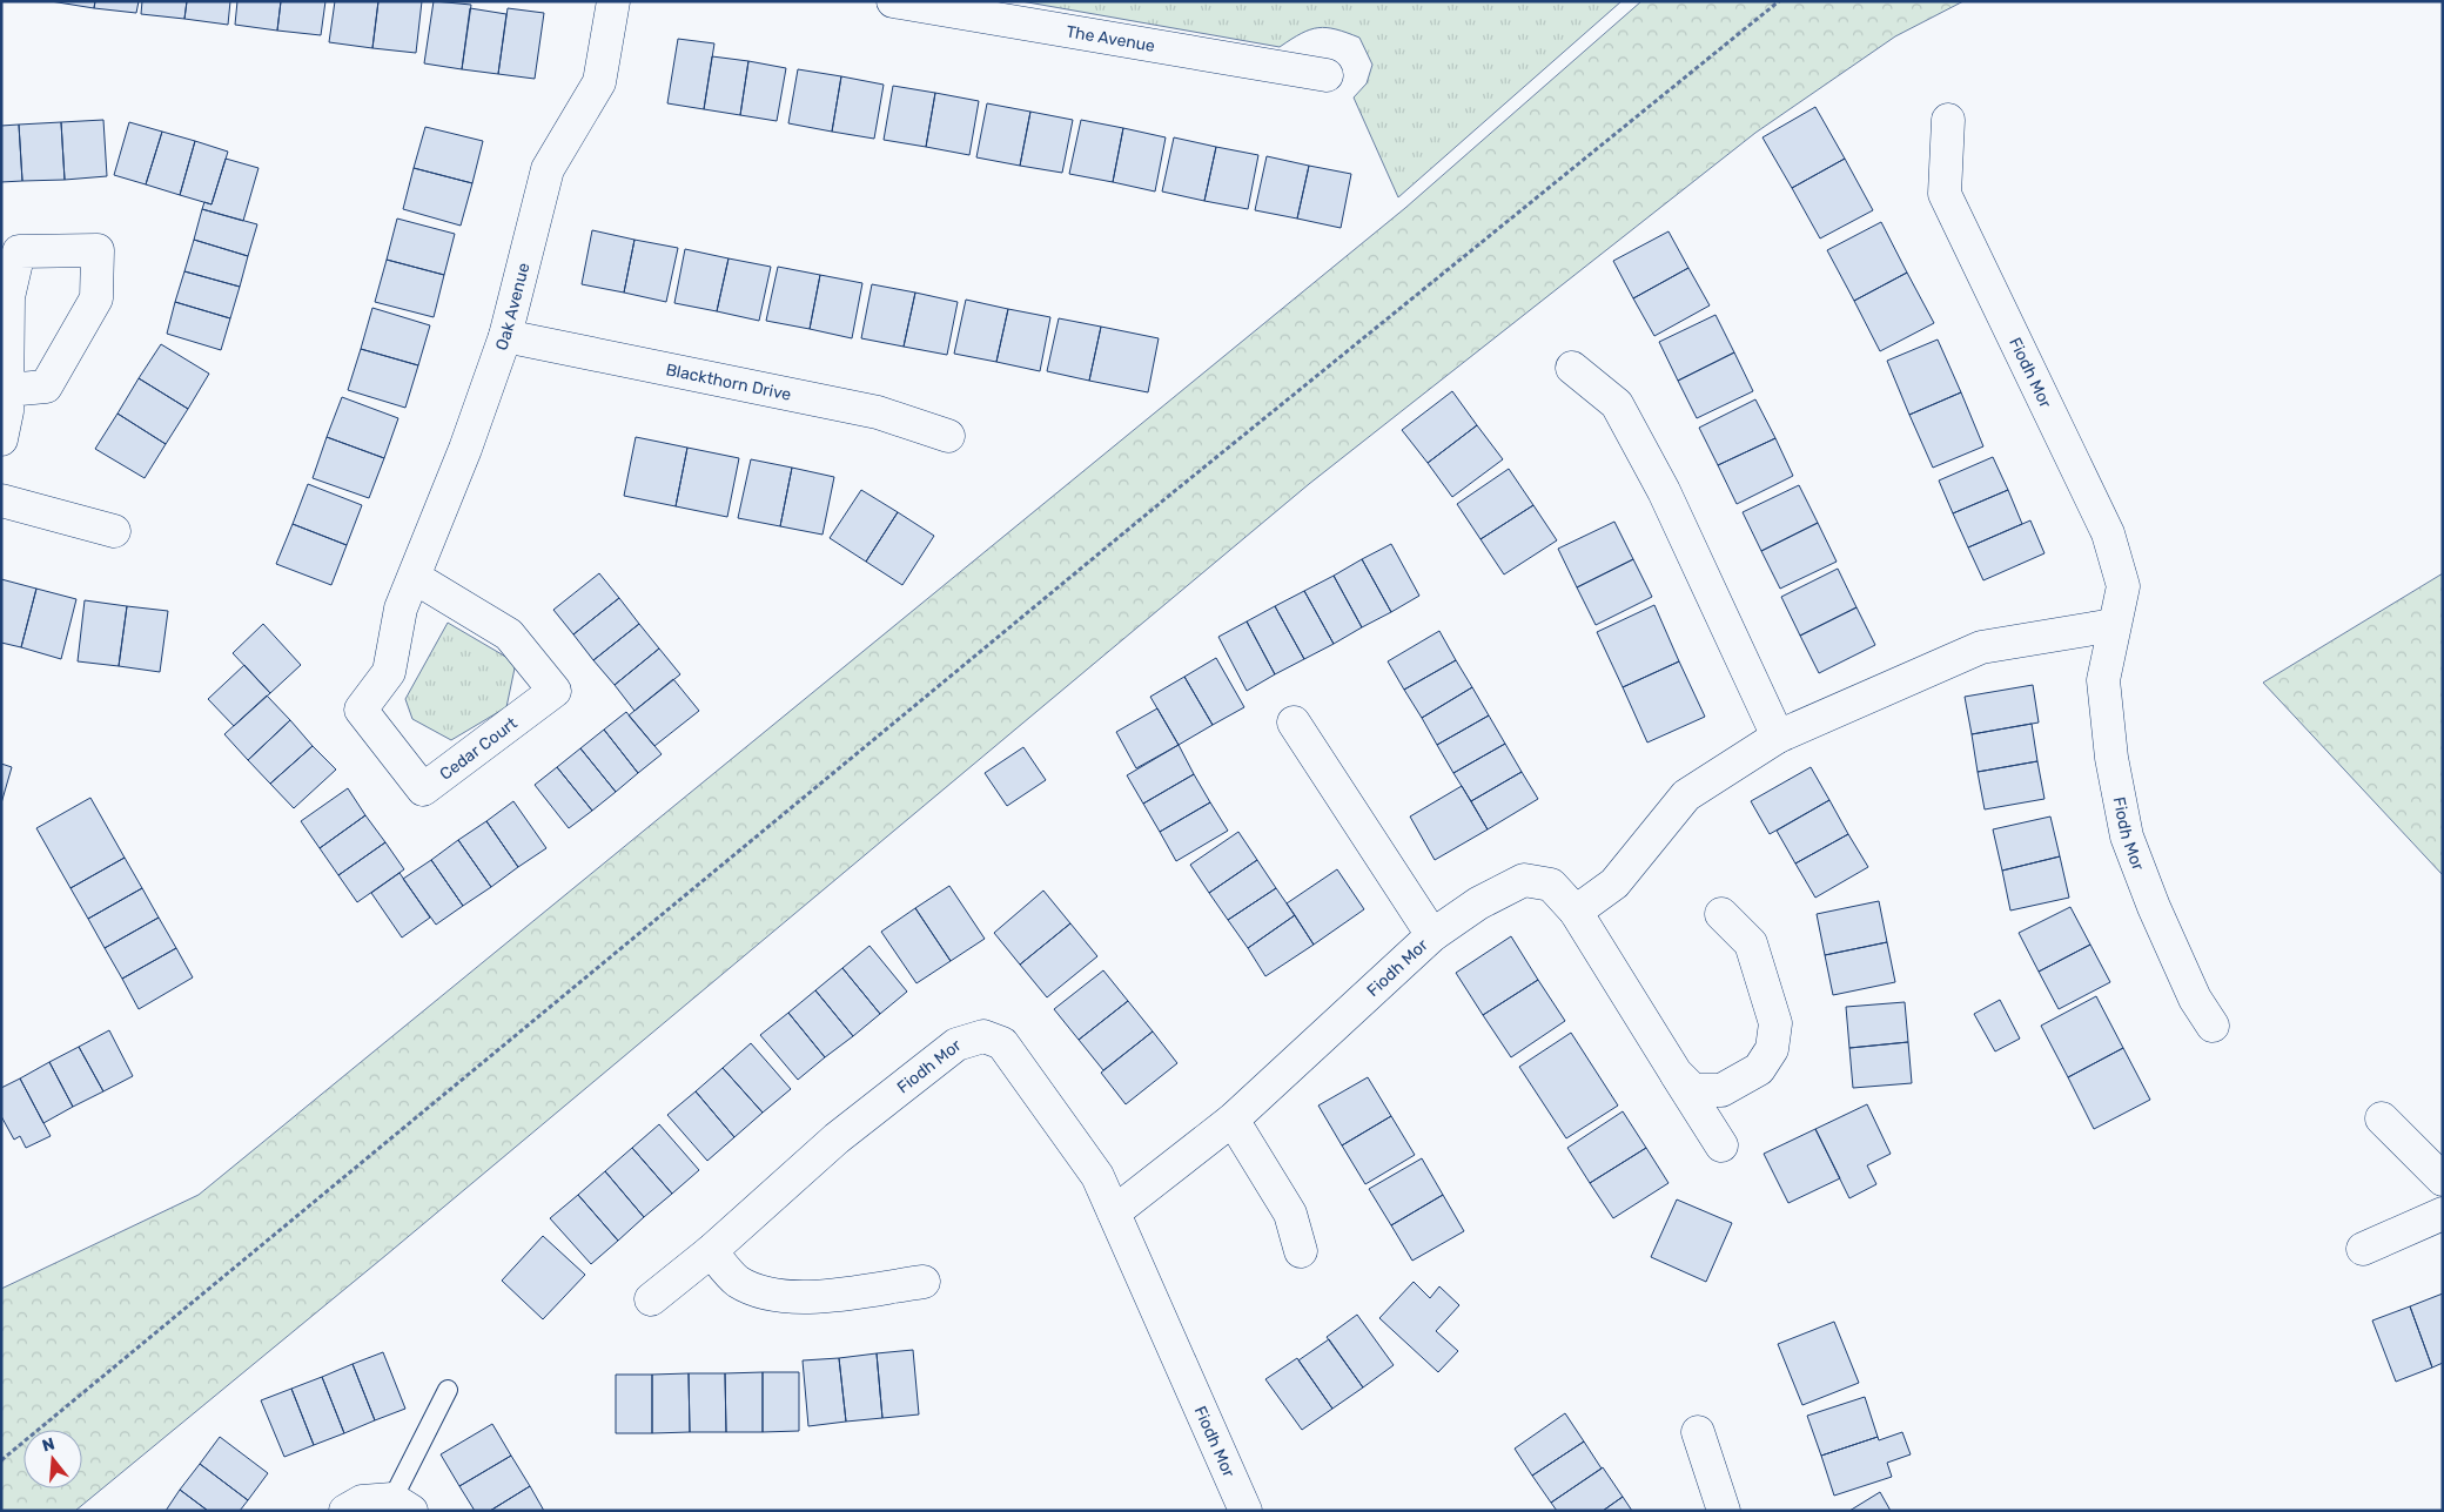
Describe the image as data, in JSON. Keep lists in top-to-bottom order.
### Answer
{
  "streets": {
    "street": [
      "The Avenue",
      "Oak Avenue",
      "Fiodh Mor",
      "Blackthorn Drive",
      "Cedar Court"
    ]
  },
  "crossings": [
    ["Oak Avenue", "Blackthorn Drive"],
    ["Oak Avenue", "Cedar Court"]
  ],
  "north": "top"
}
